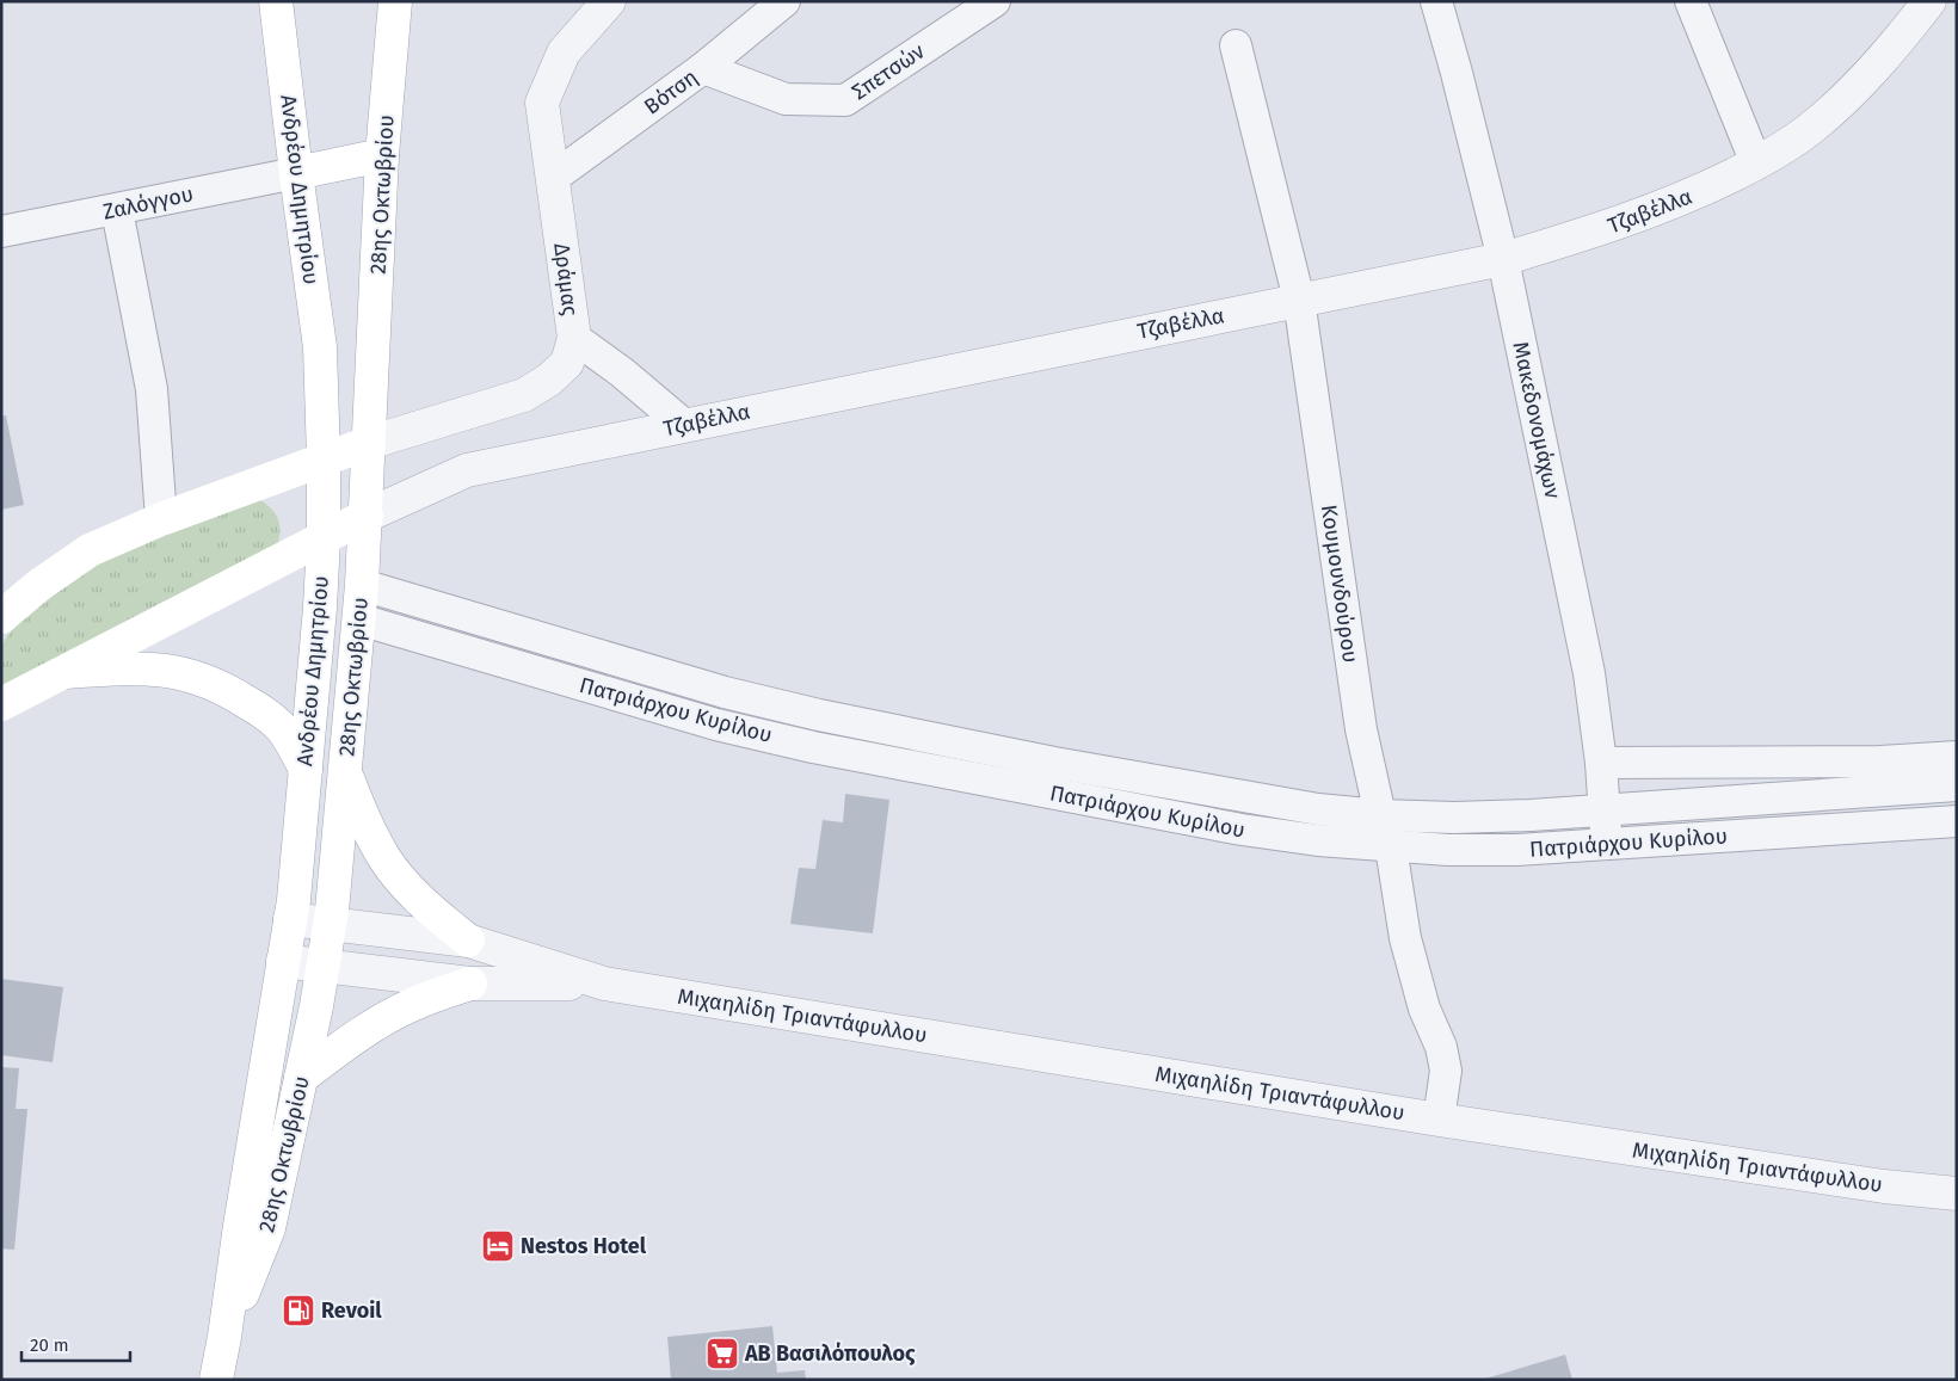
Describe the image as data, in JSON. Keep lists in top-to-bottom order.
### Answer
{
  "streets": {
    "main road": ["Ανδρέου Δημητρίου", "28ης Οκτωβρίου"],
    "street": [
      "Σπετσών",
      "Βότση",
      "Ζαλόγγου",
      "Τζαβέλλα",
      "Δράμας",
      "Μακεδονομάχων",
      "Κουμουνδούρου",
      "Πατριάρχου Κυρίλου",
      "Μιχαηλίδη Τριαντάφυλλου"
    ]
  },
  "crossings": [
    ["Σπετσών", "Βότση"],
    ["Βότση", "Δράμας"],
    ["Ανδρέου Δημητρίου", "28ης Οκτωβρίου"],
    ["Ανδρέου Δημητρίου", "Ζαλόγγου"],
    ["Ανδρέου Δημητρίου", "Μιχαηλίδη Τριαντάφυλλου"],
    ["28ης Οκτωβρίου", "Τζαβέλλα"],
    ["28ης Οκτωβρίου", "Δράμας"],
    ["28ης Οκτωβρίου", "Πατριάρχου Κυρίλου"],
    ["28ης Οκτωβρίου", "Μιχαηλίδη Τριαντάφυλλου"],
    ["Τζαβέλλα", "Μακεδονομάχων"],
    ["Τζαβέλλα", "Κουμουνδούρου"],
    ["Μακεδονομάχων", "Πατριάρχου Κυρίλου"],
    ["Κουμουνδούρου", "Πατριάρχου Κυρίλου"],
    ["Κουμουνδούρου", "Μιχαηλίδη Τριαντάφυλλου"]
  ],
  "places": {
    "hotel": ["Nestos Hotel"],
    "fuel station": ["Revoil"],
    "supermarket": ["ΑΒ Βασιλόπουλος"]
  },
  "scale_bar": "20 m"
}
